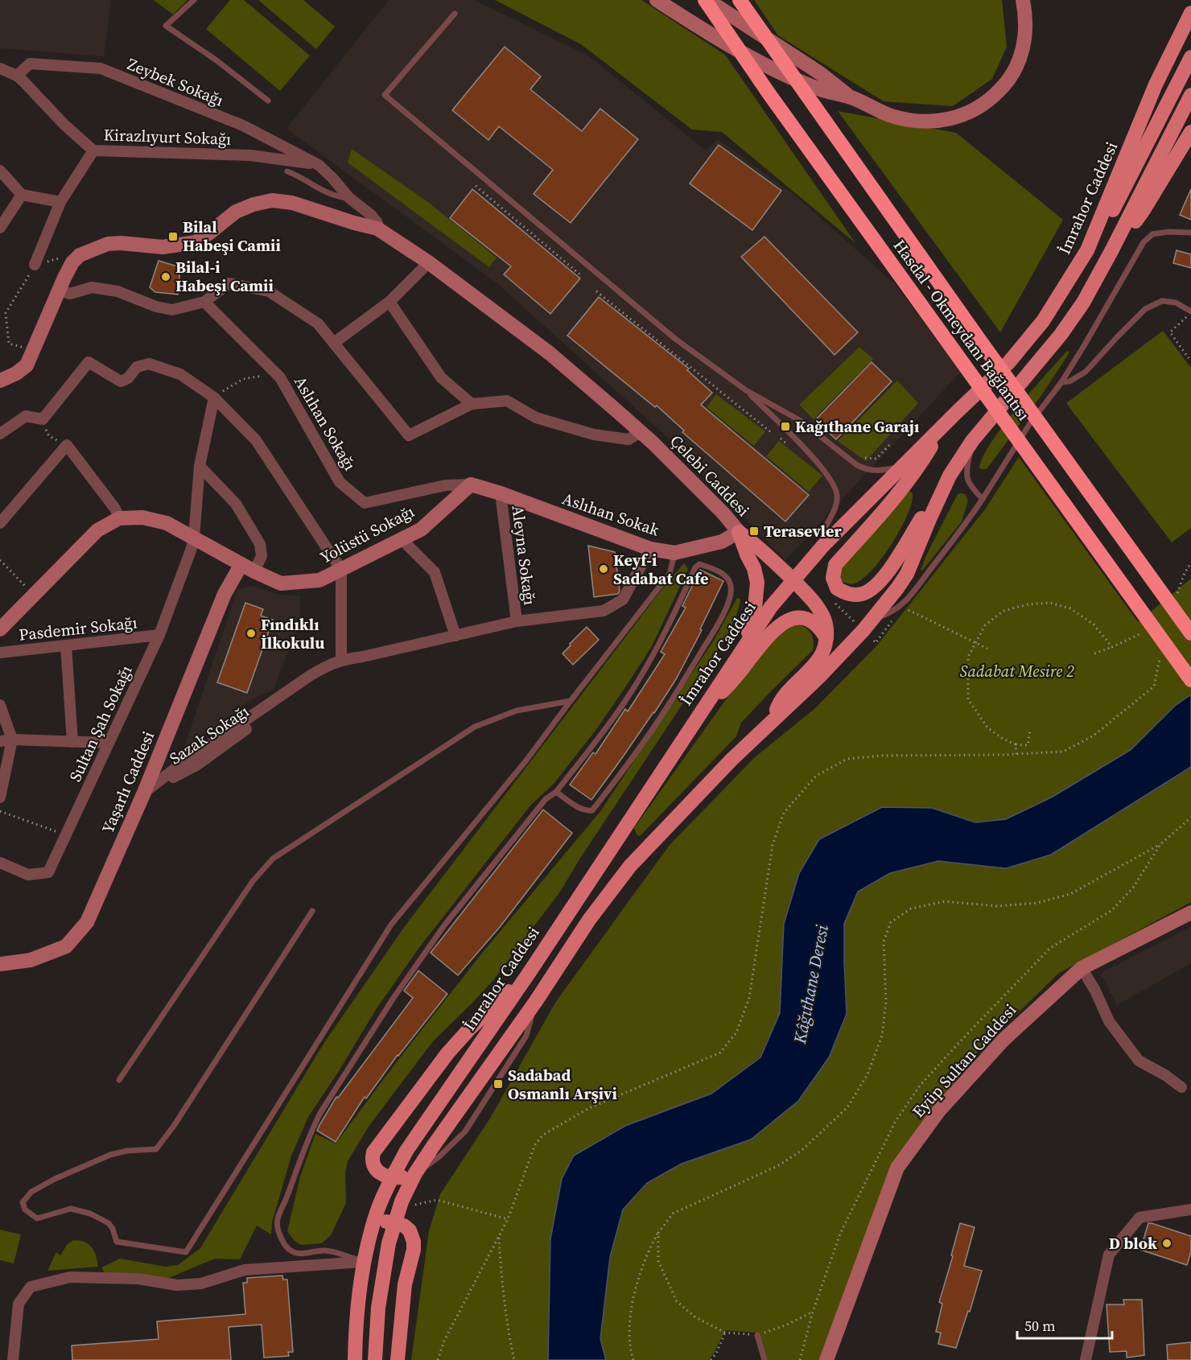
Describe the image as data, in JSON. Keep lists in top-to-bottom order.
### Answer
{
  "streets": {
    "highway": ["Hasdal - Okmeydanı Bağlantısı"],
    "main road": [
      "İmrahor Caddesi",
      "Çelebi Caddesi",
      "Aslıhan Sokak",
      "Yolüstü Sokağı",
      "Yaşarlı Caddesi",
      "Eyüp Sultan Caddesi"
    ],
    "street": [
      "Zeybek Sokağı",
      "Kirazlıyurt Sokağı",
      "Aslıhan Sokağı",
      "Aleyna Sokağı",
      "Pasdemir Sokağı",
      "Sultan Şah Sokağı",
      "Sazak Sokağı"
    ]
  },
  "crossings": [
    ["Zeybek Sokağı", "Kirazlıyurt Sokağı"],
    ["Zeybek Sokağı", "Çelebi Caddesi"],
    ["Aslıhan Sokağı", "Aslıhan Sokak"],
    ["Aslıhan Sokağı", "Yolüstü Sokağı"],
    ["Çelebi Caddesi", "Aslıhan Sokak"],
    ["Aslıhan Sokak", "Yolüstü Sokağı"],
    ["Aslıhan Sokak", "Aleyna Sokağı"],
    ["Aslıhan Sokak", "Sazak Sokağı"],
    ["Yolüstü Sokağı", "Sultan Şah Sokağı"],
    ["Yolüstü Sokağı", "Yaşarlı Caddesi"],
    ["Aleyna Sokağı", "Sazak Sokağı"],
    ["Pasdemir Sokağı", "Sultan Şah Sokağı"],
    ["Sazak Sokağı", "Yaşarlı Caddesi"]
  ],
  "water": ["Kâğıthane Deresi"],
  "parks": ["Sadabat Mesire 2"],
  "places": {
    "transit": [
      "Bilal Habeşi Camii",
      "Kağıthane Garajı",
      "Terasevler",
      "Sadabad Osmanlı Arşivi"
    ],
    "other": [
      "Bilal-i Habeşi Camii",
      "Keyf-i Sadabat Cafe",
      "Fındıklı İlkokulu",
      "D blok"
    ]
  },
  "scale_bar": "50 m"
}
